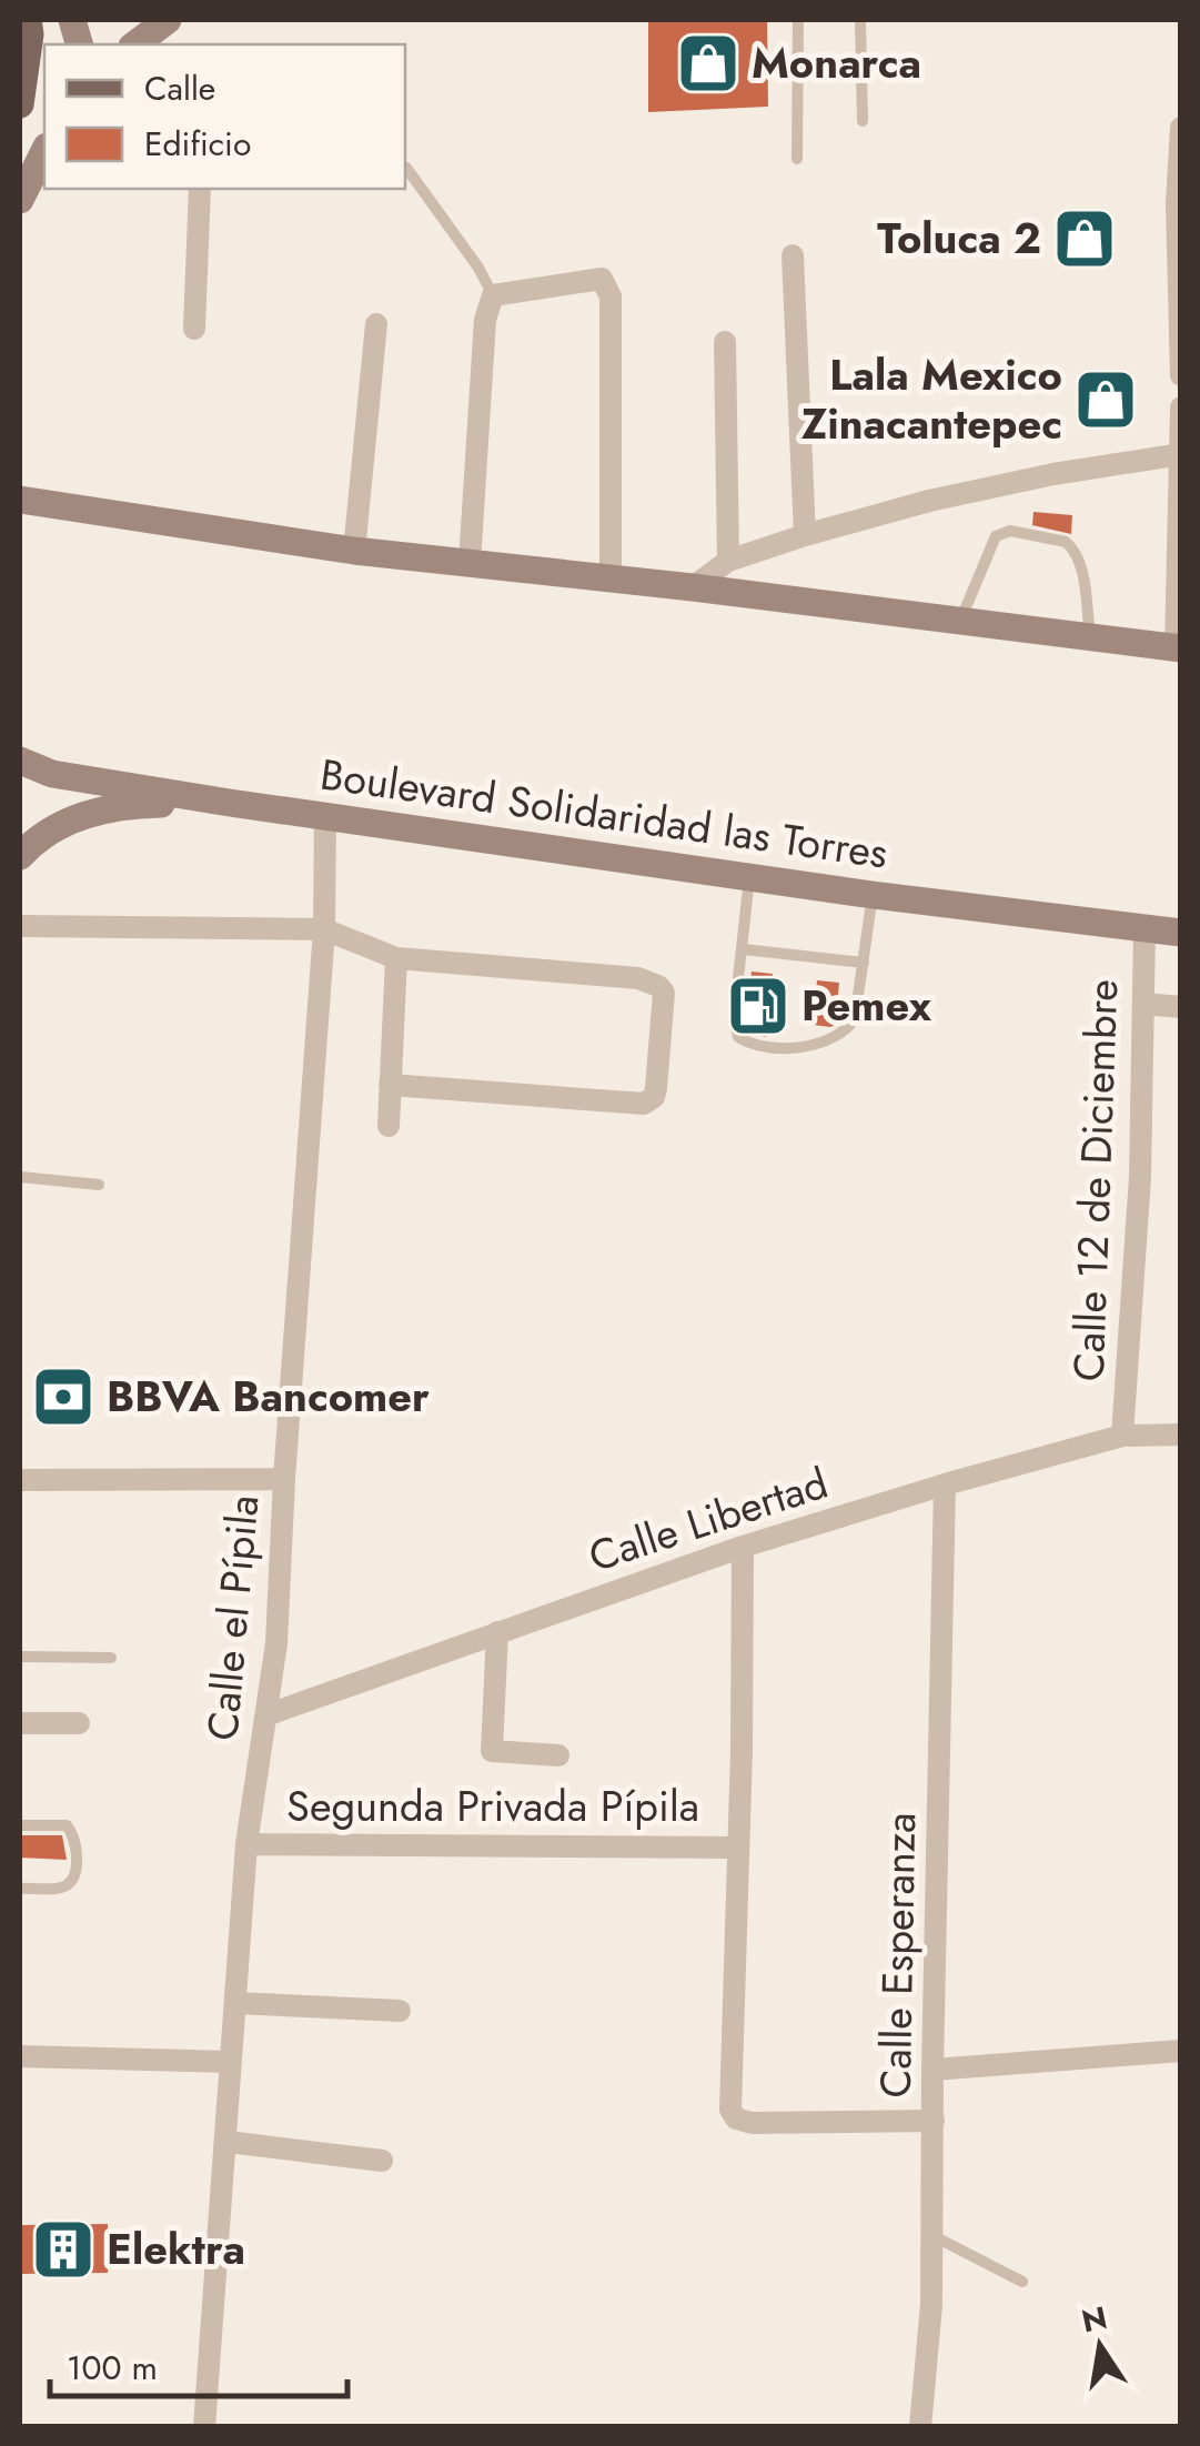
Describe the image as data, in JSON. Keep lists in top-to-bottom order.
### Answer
{
  "streets": {
    "main road": ["Boulevard Solidaridad las Torres"],
    "street": [
      "Calle 12 de Diciembre",
      "Calle Libertad",
      "Calle el Pípila",
      "Segunda Privada Pípila",
      "Calle Esperanza"
    ]
  },
  "crossings": [
    ["Boulevard Solidaridad las Torres", "Calle 12 de Diciembre"],
    ["Boulevard Solidaridad las Torres", "Calle el Pípila"],
    ["Calle 12 de Diciembre", "Calle Libertad"],
    ["Calle Libertad", "Calle el Pípila"],
    ["Calle Libertad", "Calle Esperanza"],
    ["Calle el Pípila", "Segunda Privada Pípila"]
  ],
  "places": {
    "shop": ["Monarca", "Toluca 2", "Lala Mexico Zinacantepec"],
    "fuel station": ["Pemex"],
    "bank": ["BBVA Bancomer"],
    "building": ["Elektra"]
  },
  "legend": ["Calle", "Edificio"],
  "scale_bar": "100 m",
  "north": "top"
}
